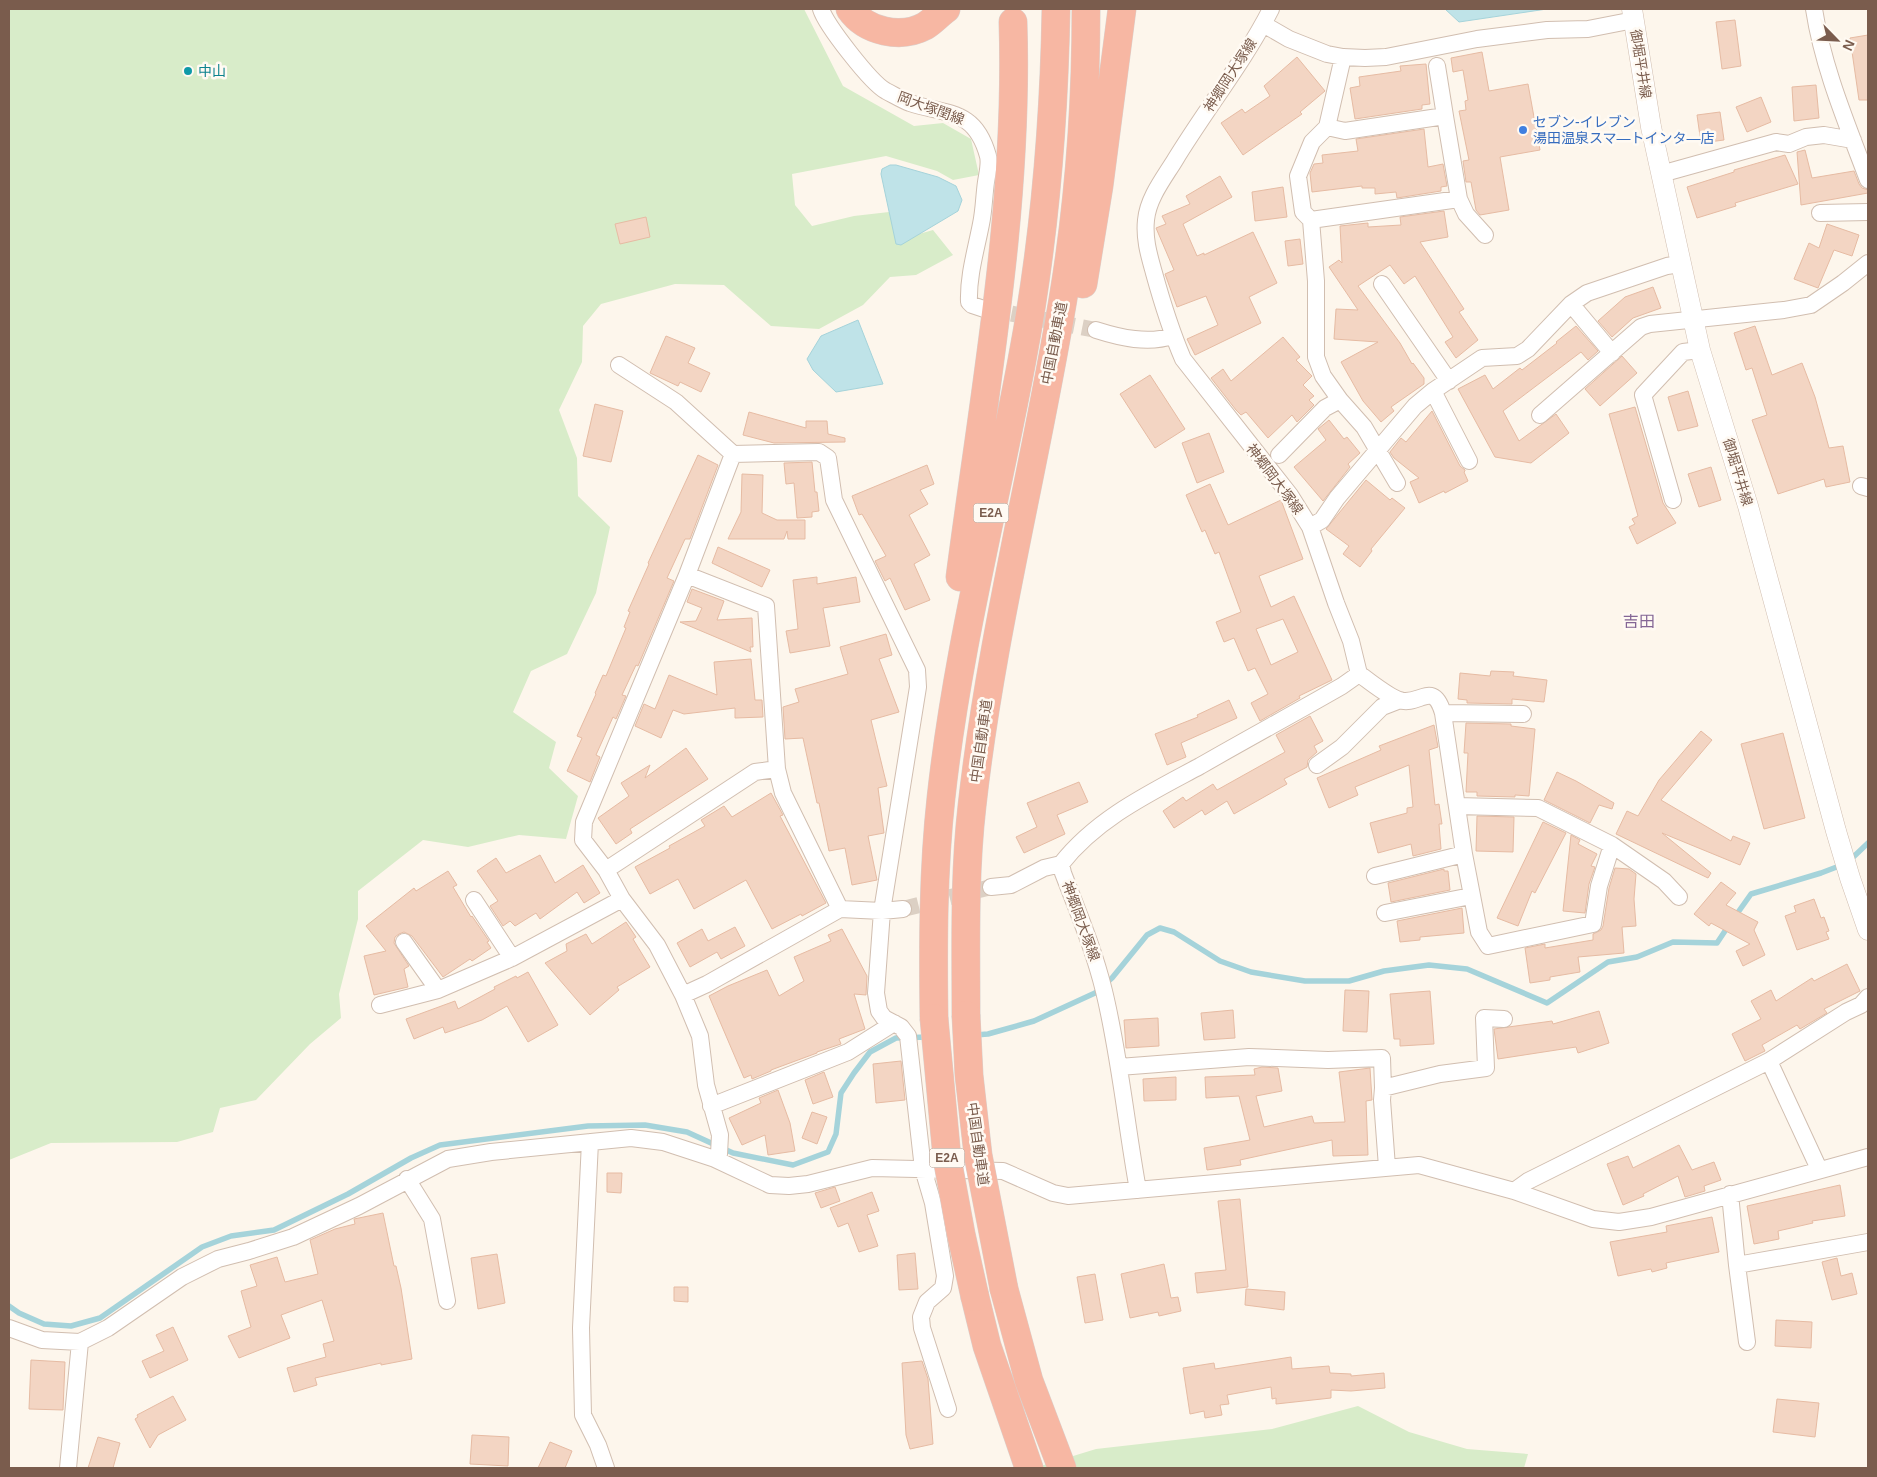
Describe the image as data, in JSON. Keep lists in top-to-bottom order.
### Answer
{
  "streets": {
    "highway": ["中国自動車道", "E2A"],
    "street": ["御堀平井線", "神郷岡大塚線", "岡大塚閏線"]
  },
  "crossings": [
    ["御堀平井線", "神郷岡大塚線"]
  ],
  "districts": ["吉田"],
  "places": ["中山", "セブン-イレブン 湯田温泉スマ―トインタ―店"],
  "north": "bottom right"
}
